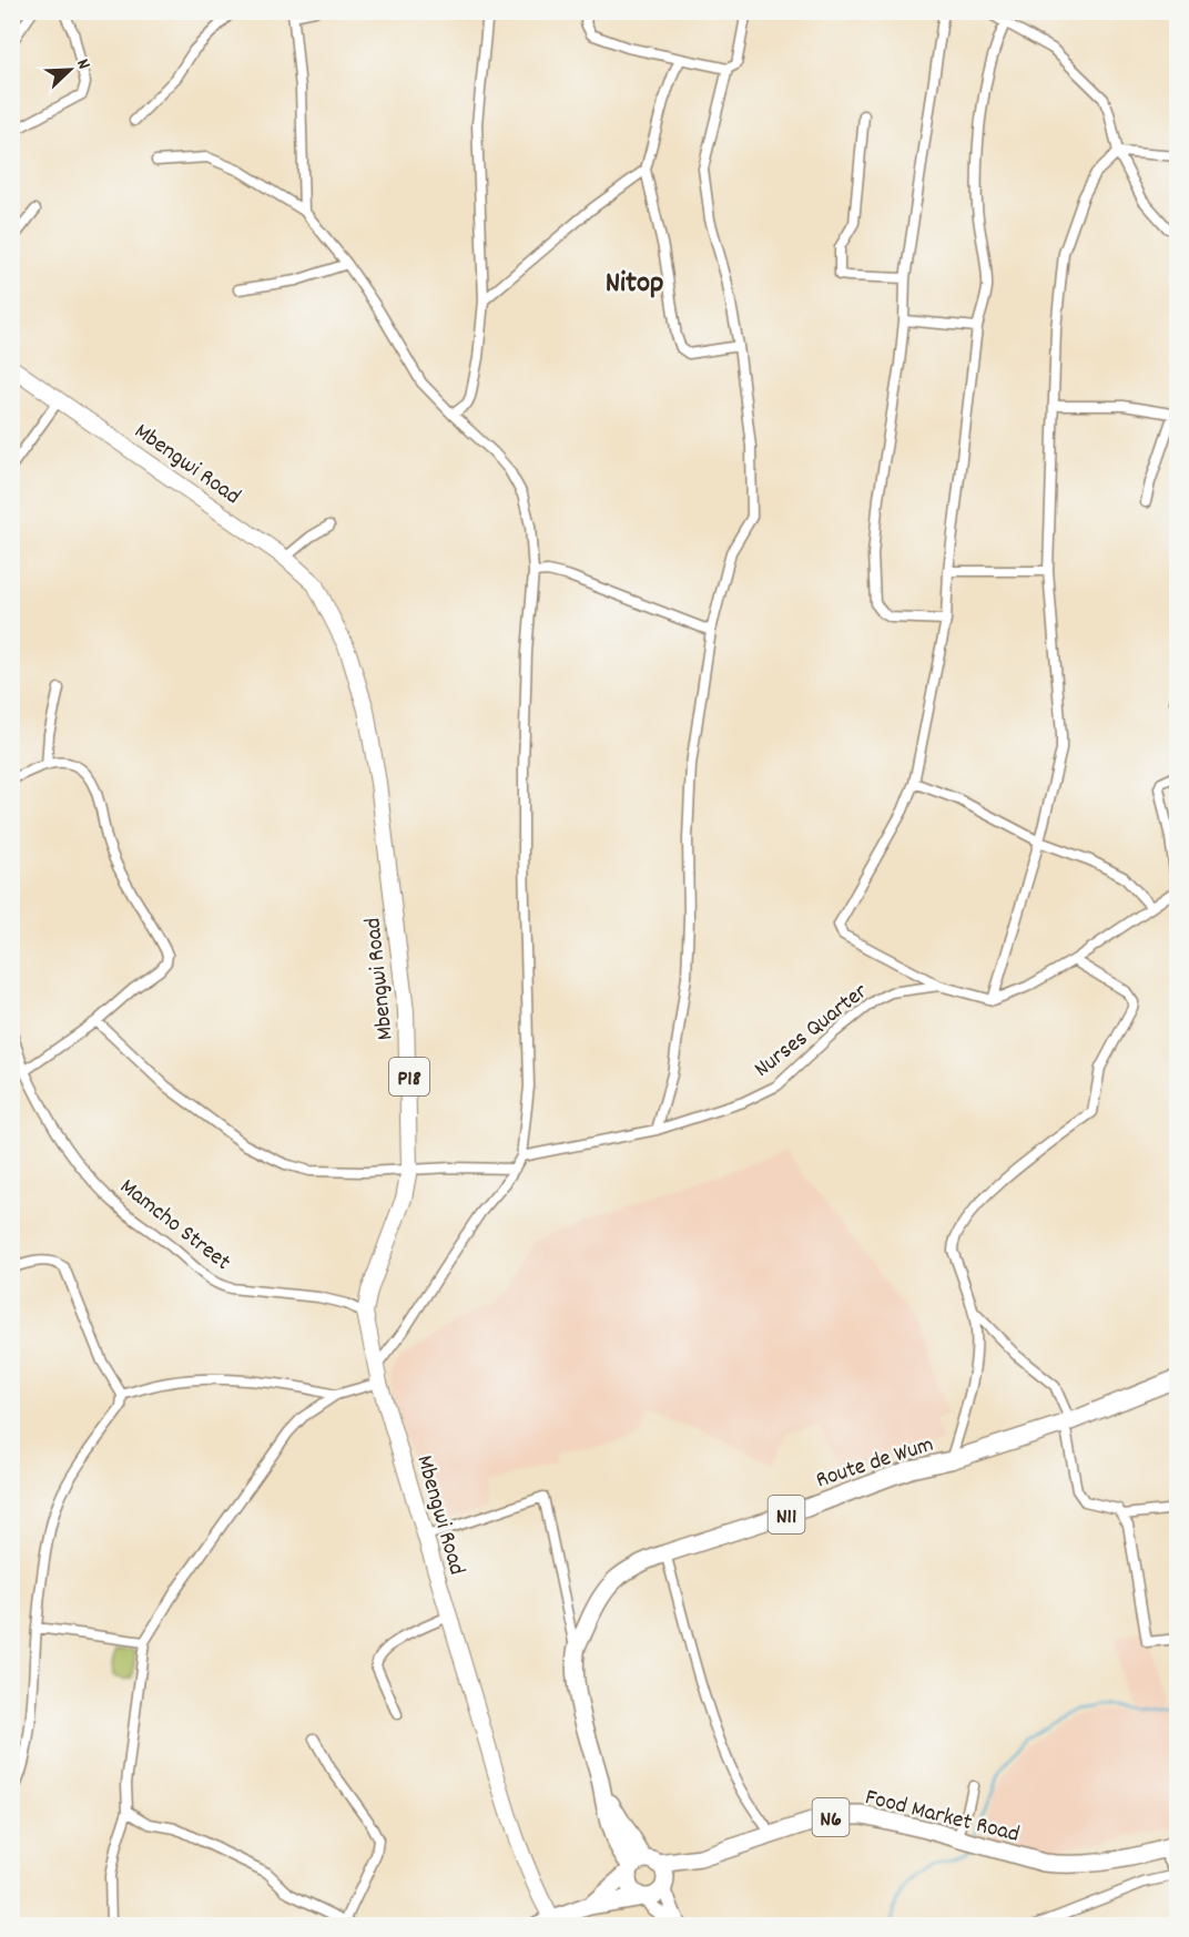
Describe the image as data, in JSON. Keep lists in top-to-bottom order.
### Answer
{
  "streets": {
    "highway": [
      "Route de Wum",
      "N11",
      "Food Market Road",
      "N6"
    ],
    "main road": ["Mbengwi Road", "P18"],
    "street": ["Nurses Quarter", "Mamcho Street"]
  },
  "crossings": [
    ["Mbengwi Road", "Mamcho Street"],
    ["Mbengwi Road", "N6"],
    ["Route de Wum", "Food Market Road"],
    ["Route de Wum", "N6"],
    ["Food Market Road", "N6"]
  ],
  "districts": ["Nitop"],
  "north": "top right"
}
